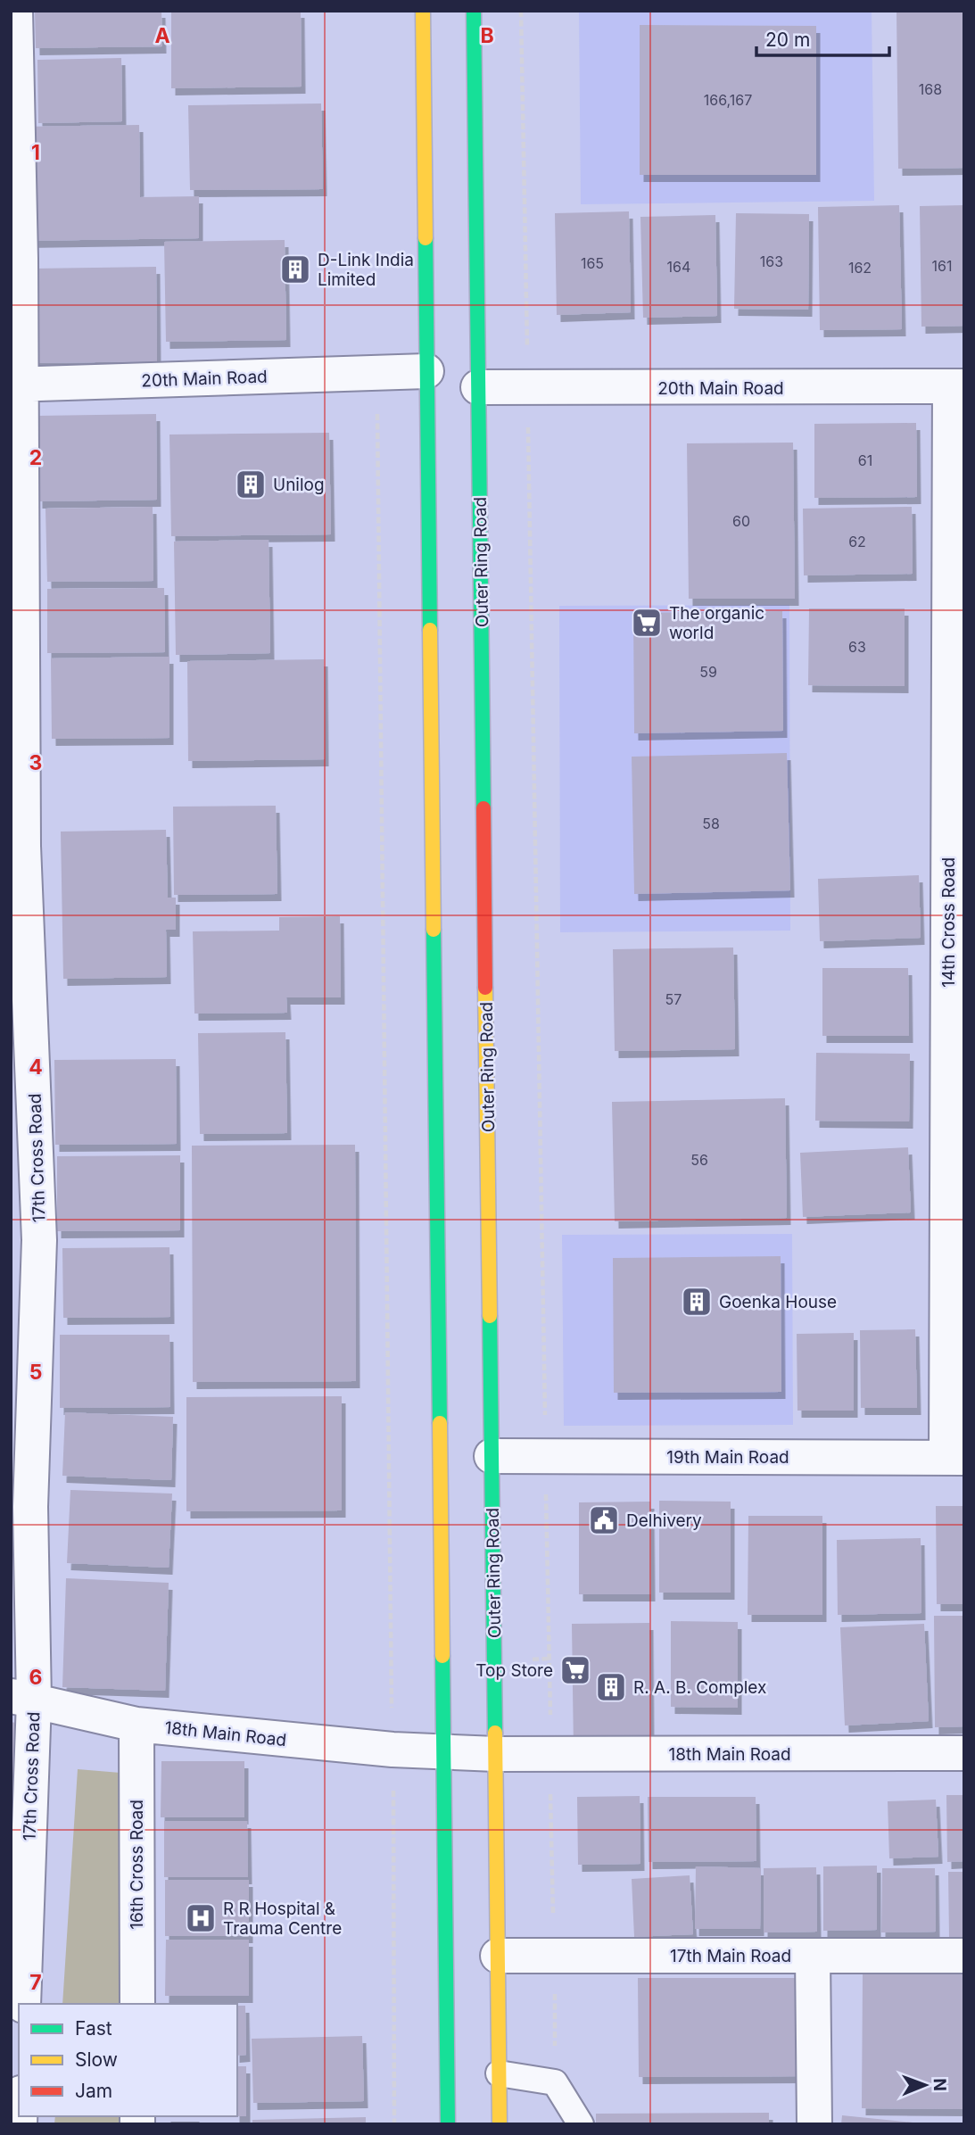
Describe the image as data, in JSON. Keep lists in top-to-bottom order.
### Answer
{
  "streets": {
    "highway": ["Outer Ring Road"],
    "street": [
      "20th Main Road",
      "14th Cross Road",
      "17th Cross Road",
      "19th Main Road",
      "18th Main Road",
      "16th Cross Road",
      "17th Main Road"
    ]
  },
  "crossings": [
    ["20th Main Road", "Outer Ring Road"],
    ["20th Main Road", "14th Cross Road"],
    ["20th Main Road", "17th Cross Road"],
    ["Outer Ring Road", "19th Main Road"],
    ["Outer Ring Road", "18th Main Road"],
    ["Outer Ring Road", "17th Main Road"],
    ["14th Cross Road", "19th Main Road"],
    ["17th Cross Road", "18th Main Road"],
    ["18th Main Road", "16th Cross Road"]
  ],
  "places": {
    "building": [
      "D-Link India Limited",
      "Unilog",
      "Goenka House",
      "R. A. B. Complex"
    ],
    "supermarket": ["The organic world", "Top Store"],
    "public building": ["Delhivery"],
    "hospital": ["R R Hospital & Trauma Centre"]
  },
  "house_numbers": [
    "168",
    "166,167",
    "163",
    "165",
    "161",
    "164",
    "162",
    "61",
    "60",
    "62",
    "63",
    "59",
    "58",
    "57",
    "56"
  ],
  "legend": ["Fast", "Slow", "Jam"],
  "scale_bar": "20 m",
  "north": "right",
  "grid": {
    "columns": ["A", "B"],
    "rows": [
      "1",
      "2",
      "3",
      "4",
      "5",
      "6",
      "7"
    ]
  }
}
